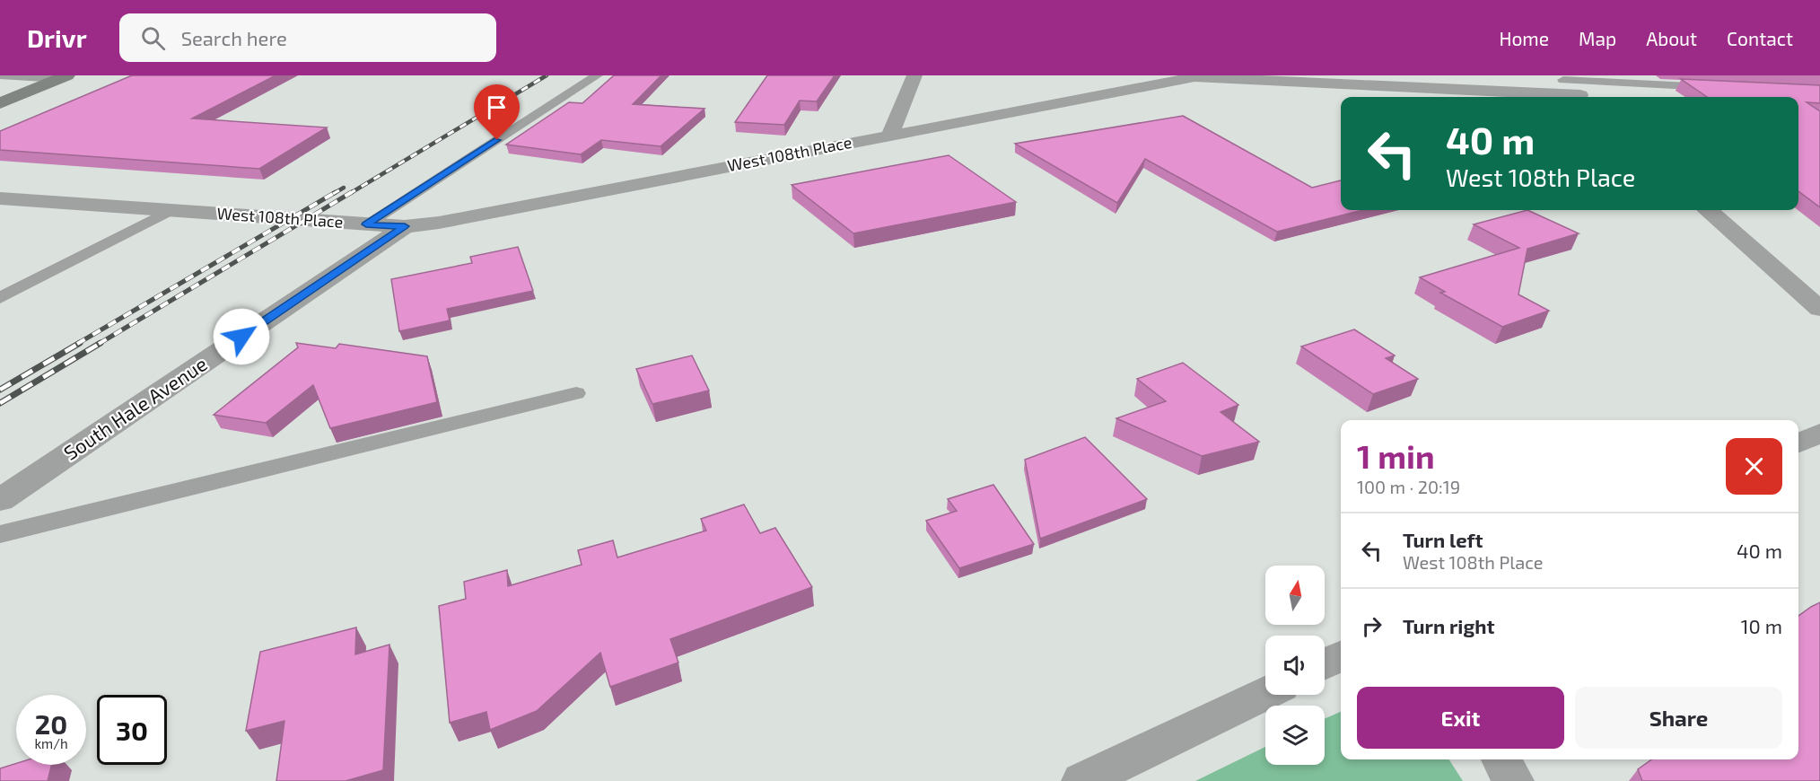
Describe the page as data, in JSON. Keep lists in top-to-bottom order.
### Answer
{
  "streets": {
    "street": ["West 108th Place", "South Hale Avenue"]
  },
  "crossings": [
    ["West 108th Place", "South Hale Avenue"]
  ],
  "north": "top",
  "page": {
    "header": "Drivr",
    "search": "Search here",
    "nav": [
      "Home",
      "Map",
      "About",
      "Contact"
    ],
    "turn": ["40 m", "West 108th Place"],
    "heading": ["1 min", "100 m · 20:19"],
    "list": [
      {
        "name": "Turn left",
        "note": "West 108th Place",
        "value": "40 m"
      },
      {
        "name": "Turn right",
        "value": "10 m"
      }
    ],
    "buttons": ["Exit", "Share"],
    "speed": "20 km/h",
    "limit": "30"
  }
}
